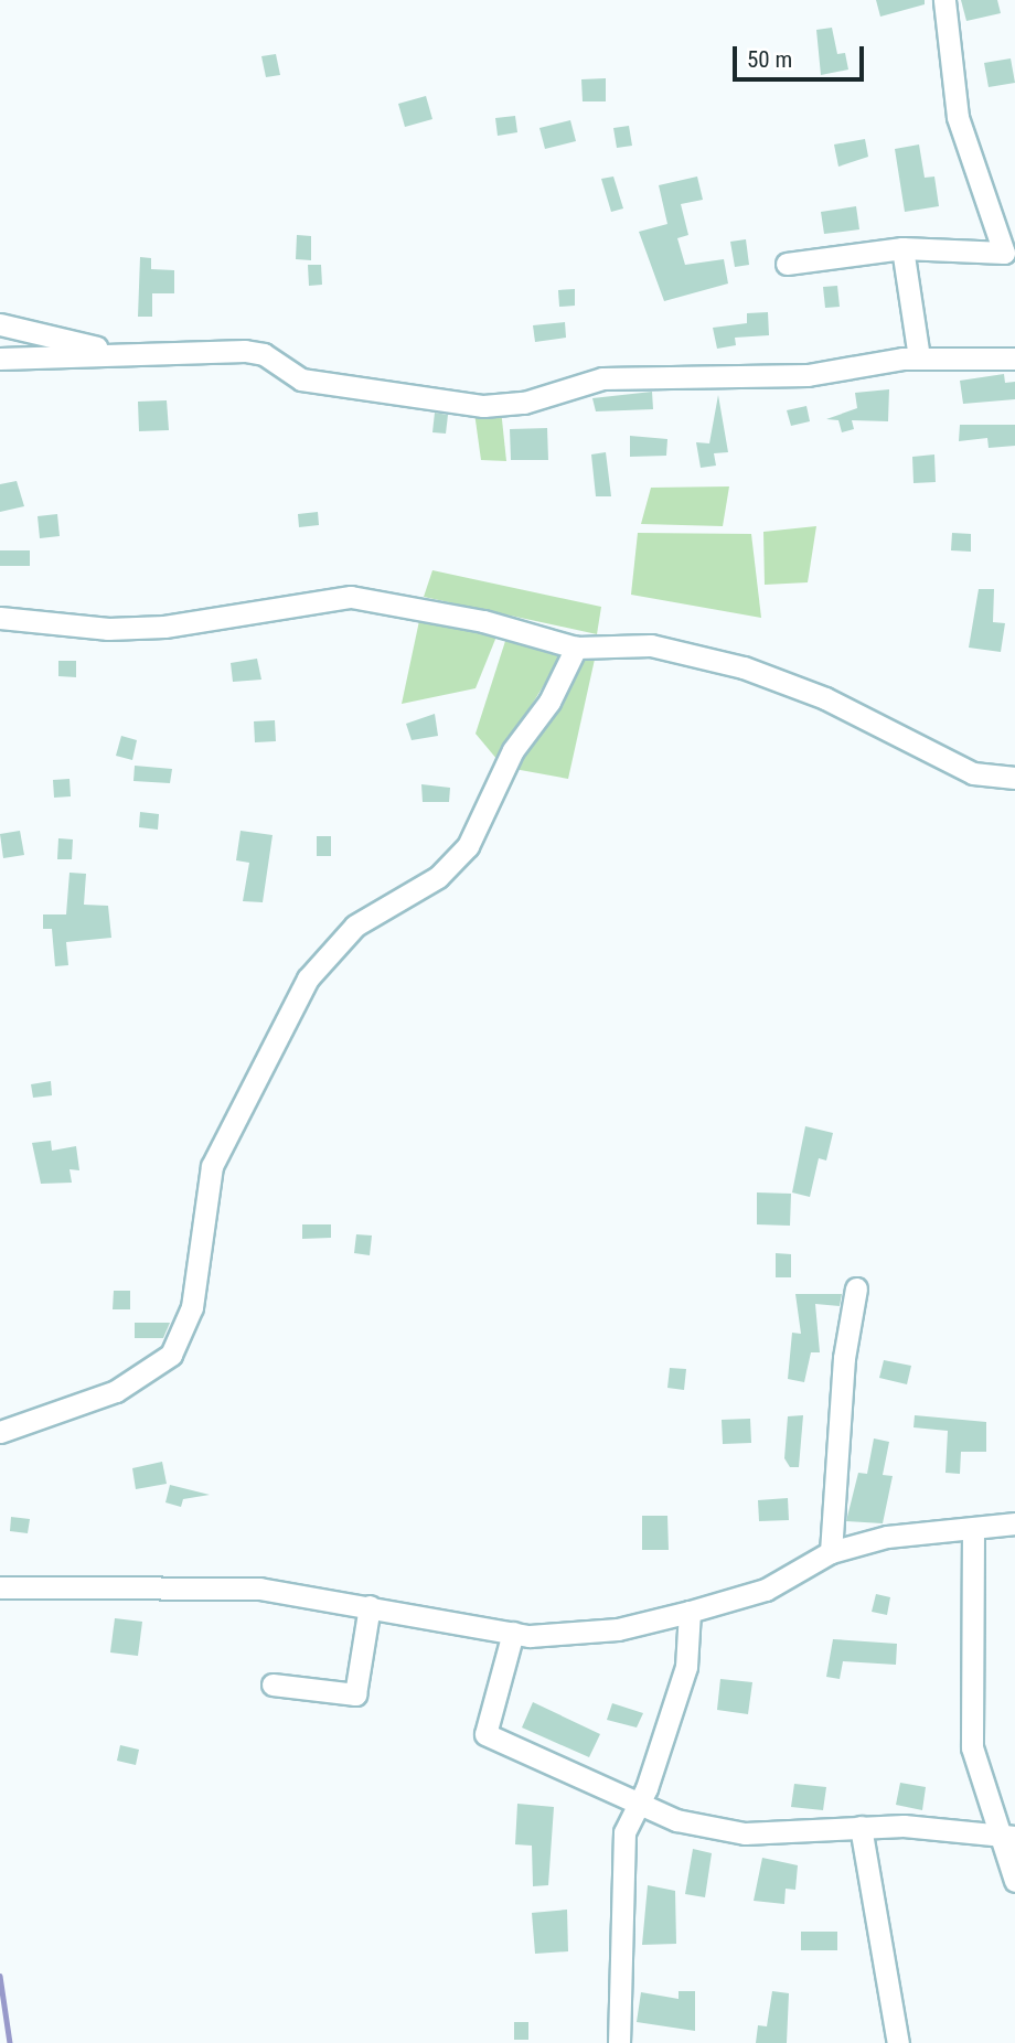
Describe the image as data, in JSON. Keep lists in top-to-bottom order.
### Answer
{
  "scale_bar": "50 m"
}
